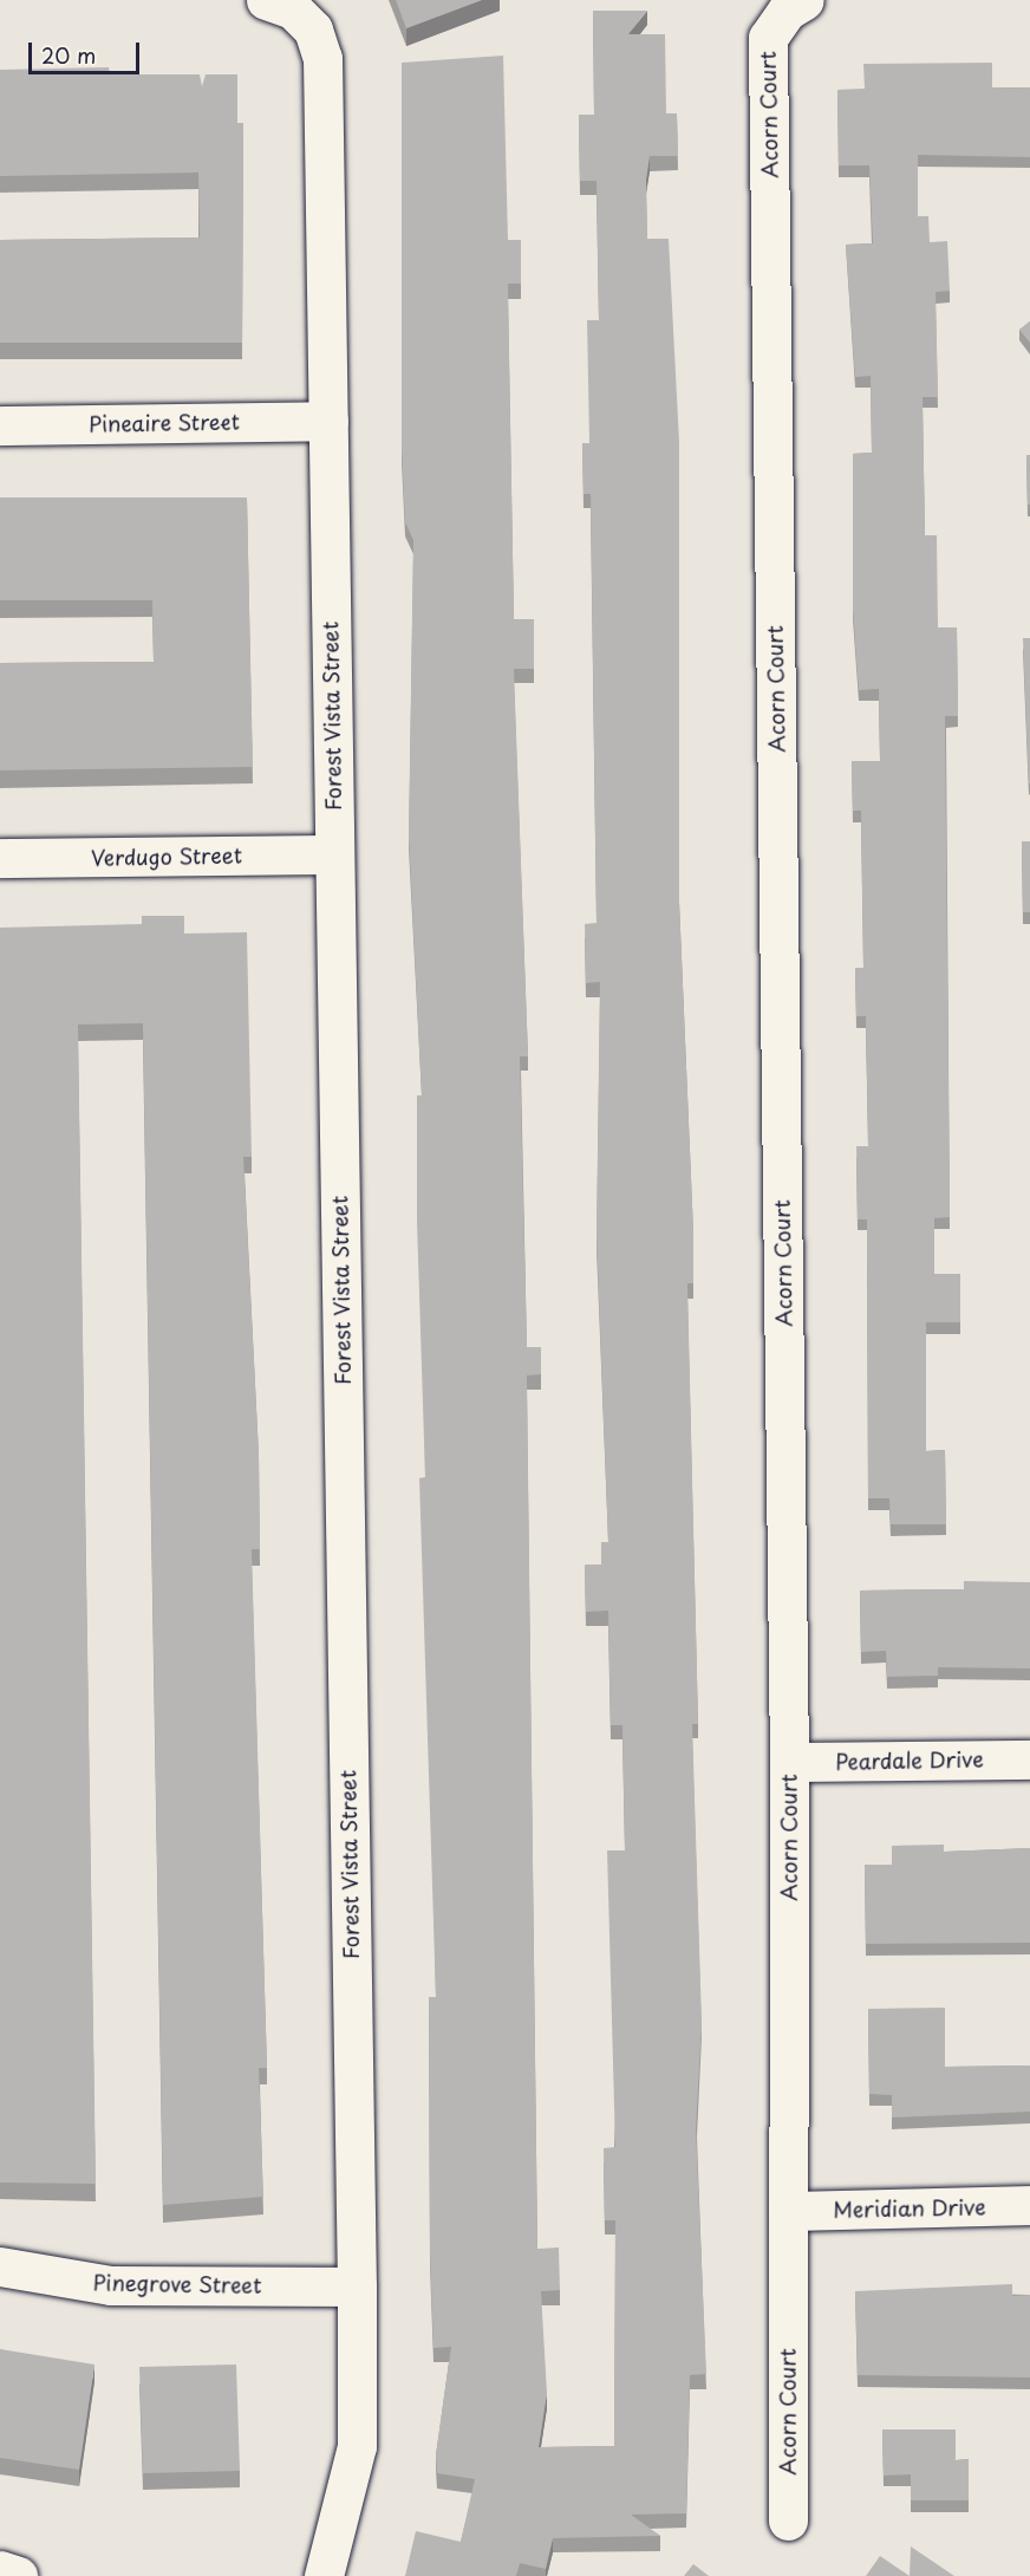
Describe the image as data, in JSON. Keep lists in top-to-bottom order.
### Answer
{
  "streets": {
    "street": [
      "Acorn Court",
      "Pineaire Street",
      "Forest Vista Street",
      "Verdugo Street",
      "Peardale Drive",
      "Meridian Drive",
      "Pinegrove Street"
    ]
  },
  "crossings": [
    ["Acorn Court", "Peardale Drive"],
    ["Acorn Court", "Meridian Drive"],
    ["Pineaire Street", "Forest Vista Street"],
    ["Forest Vista Street", "Verdugo Street"],
    ["Forest Vista Street", "Pinegrove Street"]
  ],
  "scale_bar": "20 m"
}
